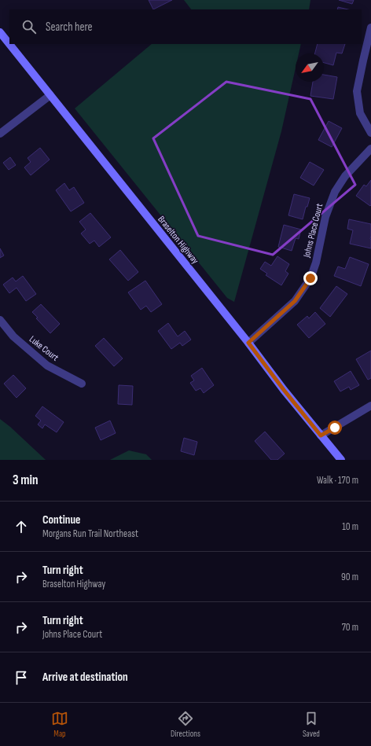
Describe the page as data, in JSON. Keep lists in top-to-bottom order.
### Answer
{
  "streets": {
    "main road": ["Braselton Highway"],
    "street": ["Johns Place Court", "Luke Court"]
  },
  "crossings": [
    ["Johns Place Court", "Braselton Highway"]
  ],
  "north": "bottom left",
  "page": {
    "search": "Search here",
    "heading": ["3 min", "Walk · 170 m"],
    "list": [
      ["Continue", "Morgans Run Trail Northeast", "10 m"],
      ["Turn right", "Braselton Highway", "90 m"],
      ["Turn right", "Johns Place Court", "70 m"],
      "Arrive at destination"
    ],
    "nav": ["Map", "Directions", "Saved"]
  }
}
